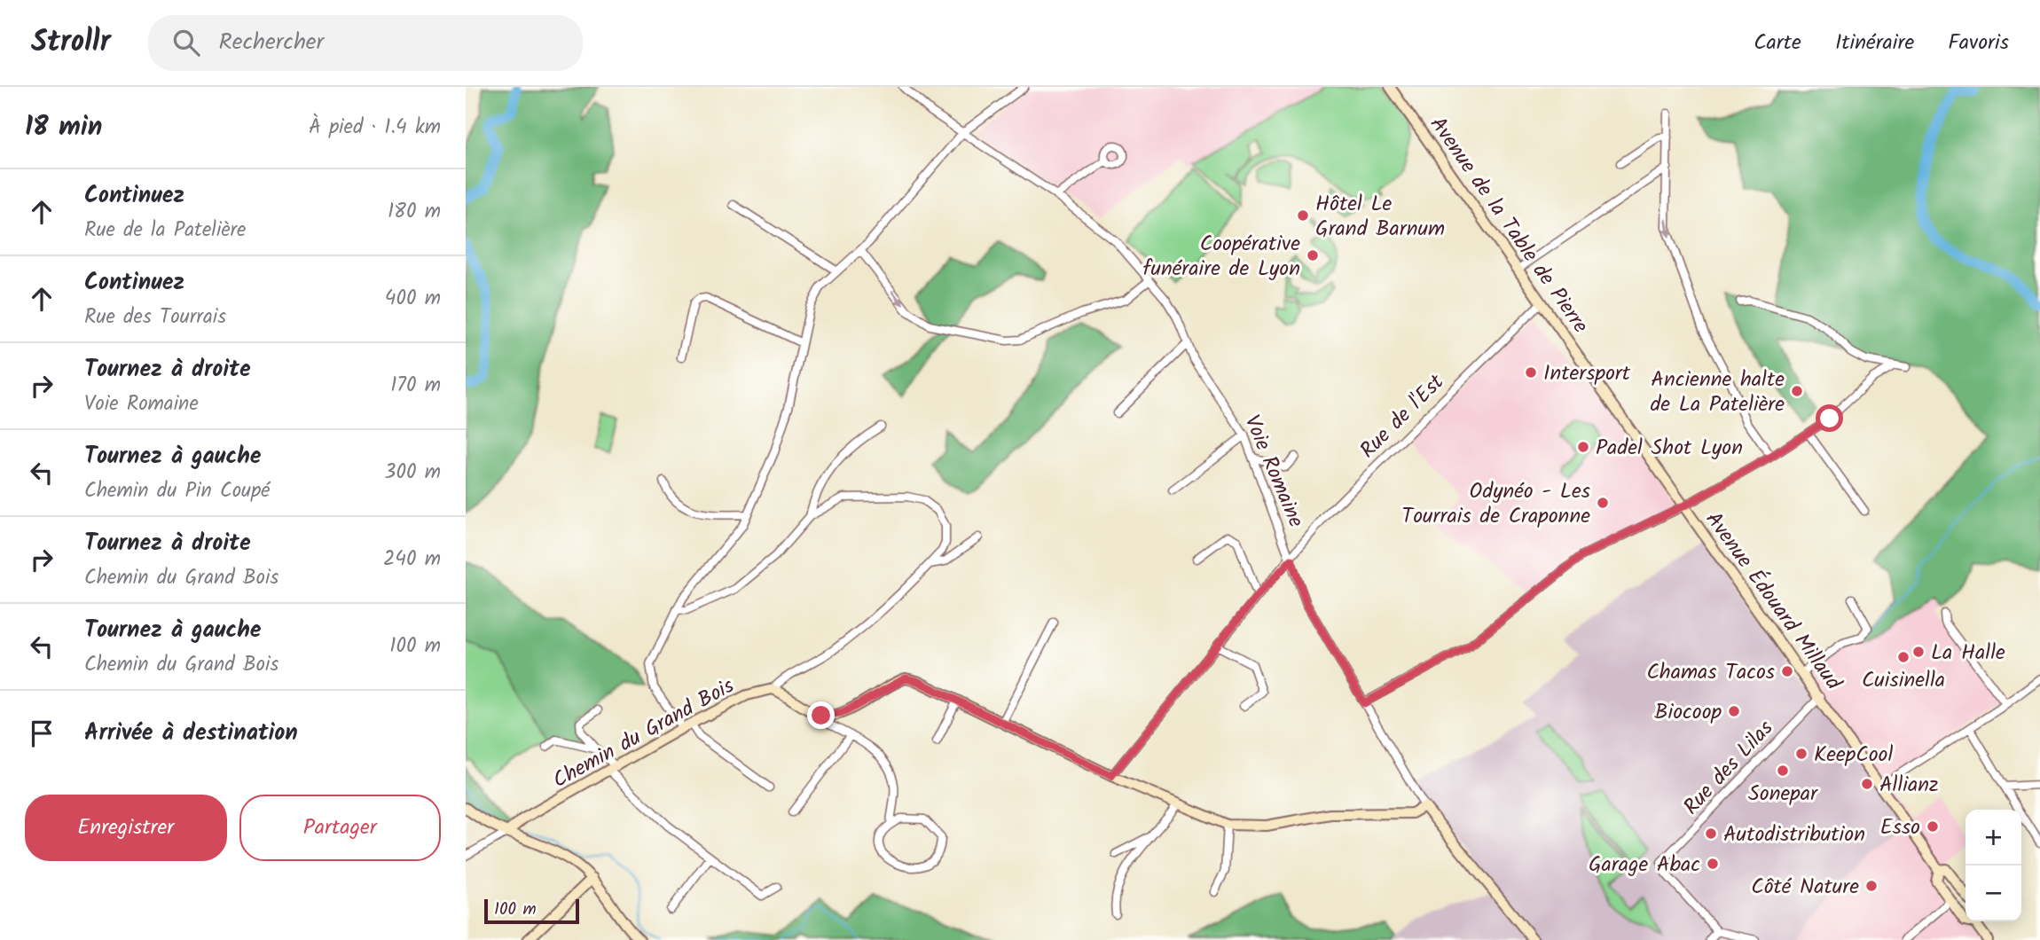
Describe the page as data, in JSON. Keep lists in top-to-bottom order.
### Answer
{
  "streets": {
    "main road": [
      "Avenue de la Table de Pierre",
      "Voie Romaine",
      "Avenue Édouard Millaud",
      "Chemin du Grand Bois"
    ],
    "street": ["Rue de l'Est", "Rue des Lilas"]
  },
  "crossings": [
    ["Avenue de la Table de Pierre", "Rue de l'Est"],
    ["Avenue de la Table de Pierre", "Avenue Édouard Millaud"],
    ["Rue de l'Est", "Voie Romaine"],
    ["Avenue Édouard Millaud", "Rue des Lilas"]
  ],
  "places": [
    "Hôtel Le Grand Barnum",
    "Coopérative funéraire de Lyon",
    "Intersport",
    "Ancienne halte de La Patelière",
    "Padel Shot Lyon",
    "Odynéo - Les Tourrais de Craponne",
    "La Halle",
    "Cuisinella",
    "Chamas Tacos",
    "Biocoop",
    "KeepCool",
    "Sonepar",
    "Allianz",
    "Esso",
    "Autodistribution",
    "Garage Abac",
    "Côté Nature"
  ],
  "scale_bar": "100 m",
  "page": {
    "header": "Strollr",
    "search": "Rechercher",
    "nav": ["Carte", "Itinéraire", "Favoris"],
    "heading": ["18 min", "À pied · 1.4 km"],
    "list": [
      ["Continuez", "Rue de la Patelière", "180 m"],
      ["Continuez", "Rue des Tourrais", "400 m"],
      ["Tournez à droite", "Voie Romaine", "170 m"],
      ["Tournez à gauche", "Chemin du Pin Coupé", "300 m"],
      ["Tournez à droite", "Chemin du Grand Bois", "240 m"],
      ["Tournez à gauche", "Chemin du Grand Bois", "100 m"],
      "Arrivée à destination"
    ],
    "buttons": ["Enregistrer", "Partager"],
    "map_buttons": ["+", "−"],
    "scale": "100 m"
  }
}
